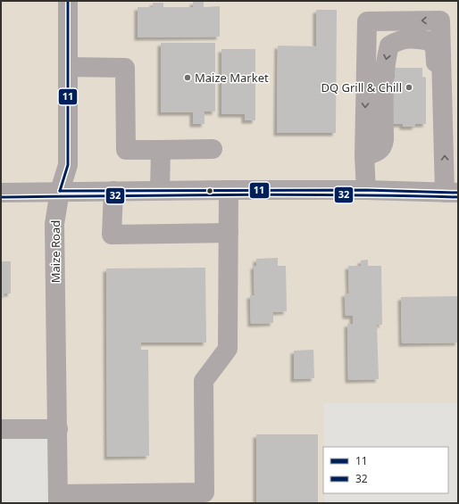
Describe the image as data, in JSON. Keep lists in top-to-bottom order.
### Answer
{
  "streets": {
    "street": ["Maize Road"]
  },
  "places": ["Maize Market", "DQ Grill & Chill"],
  "lines": ["transit line 11", "transit line 32"],
  "legend": ["11", "32"]
}
